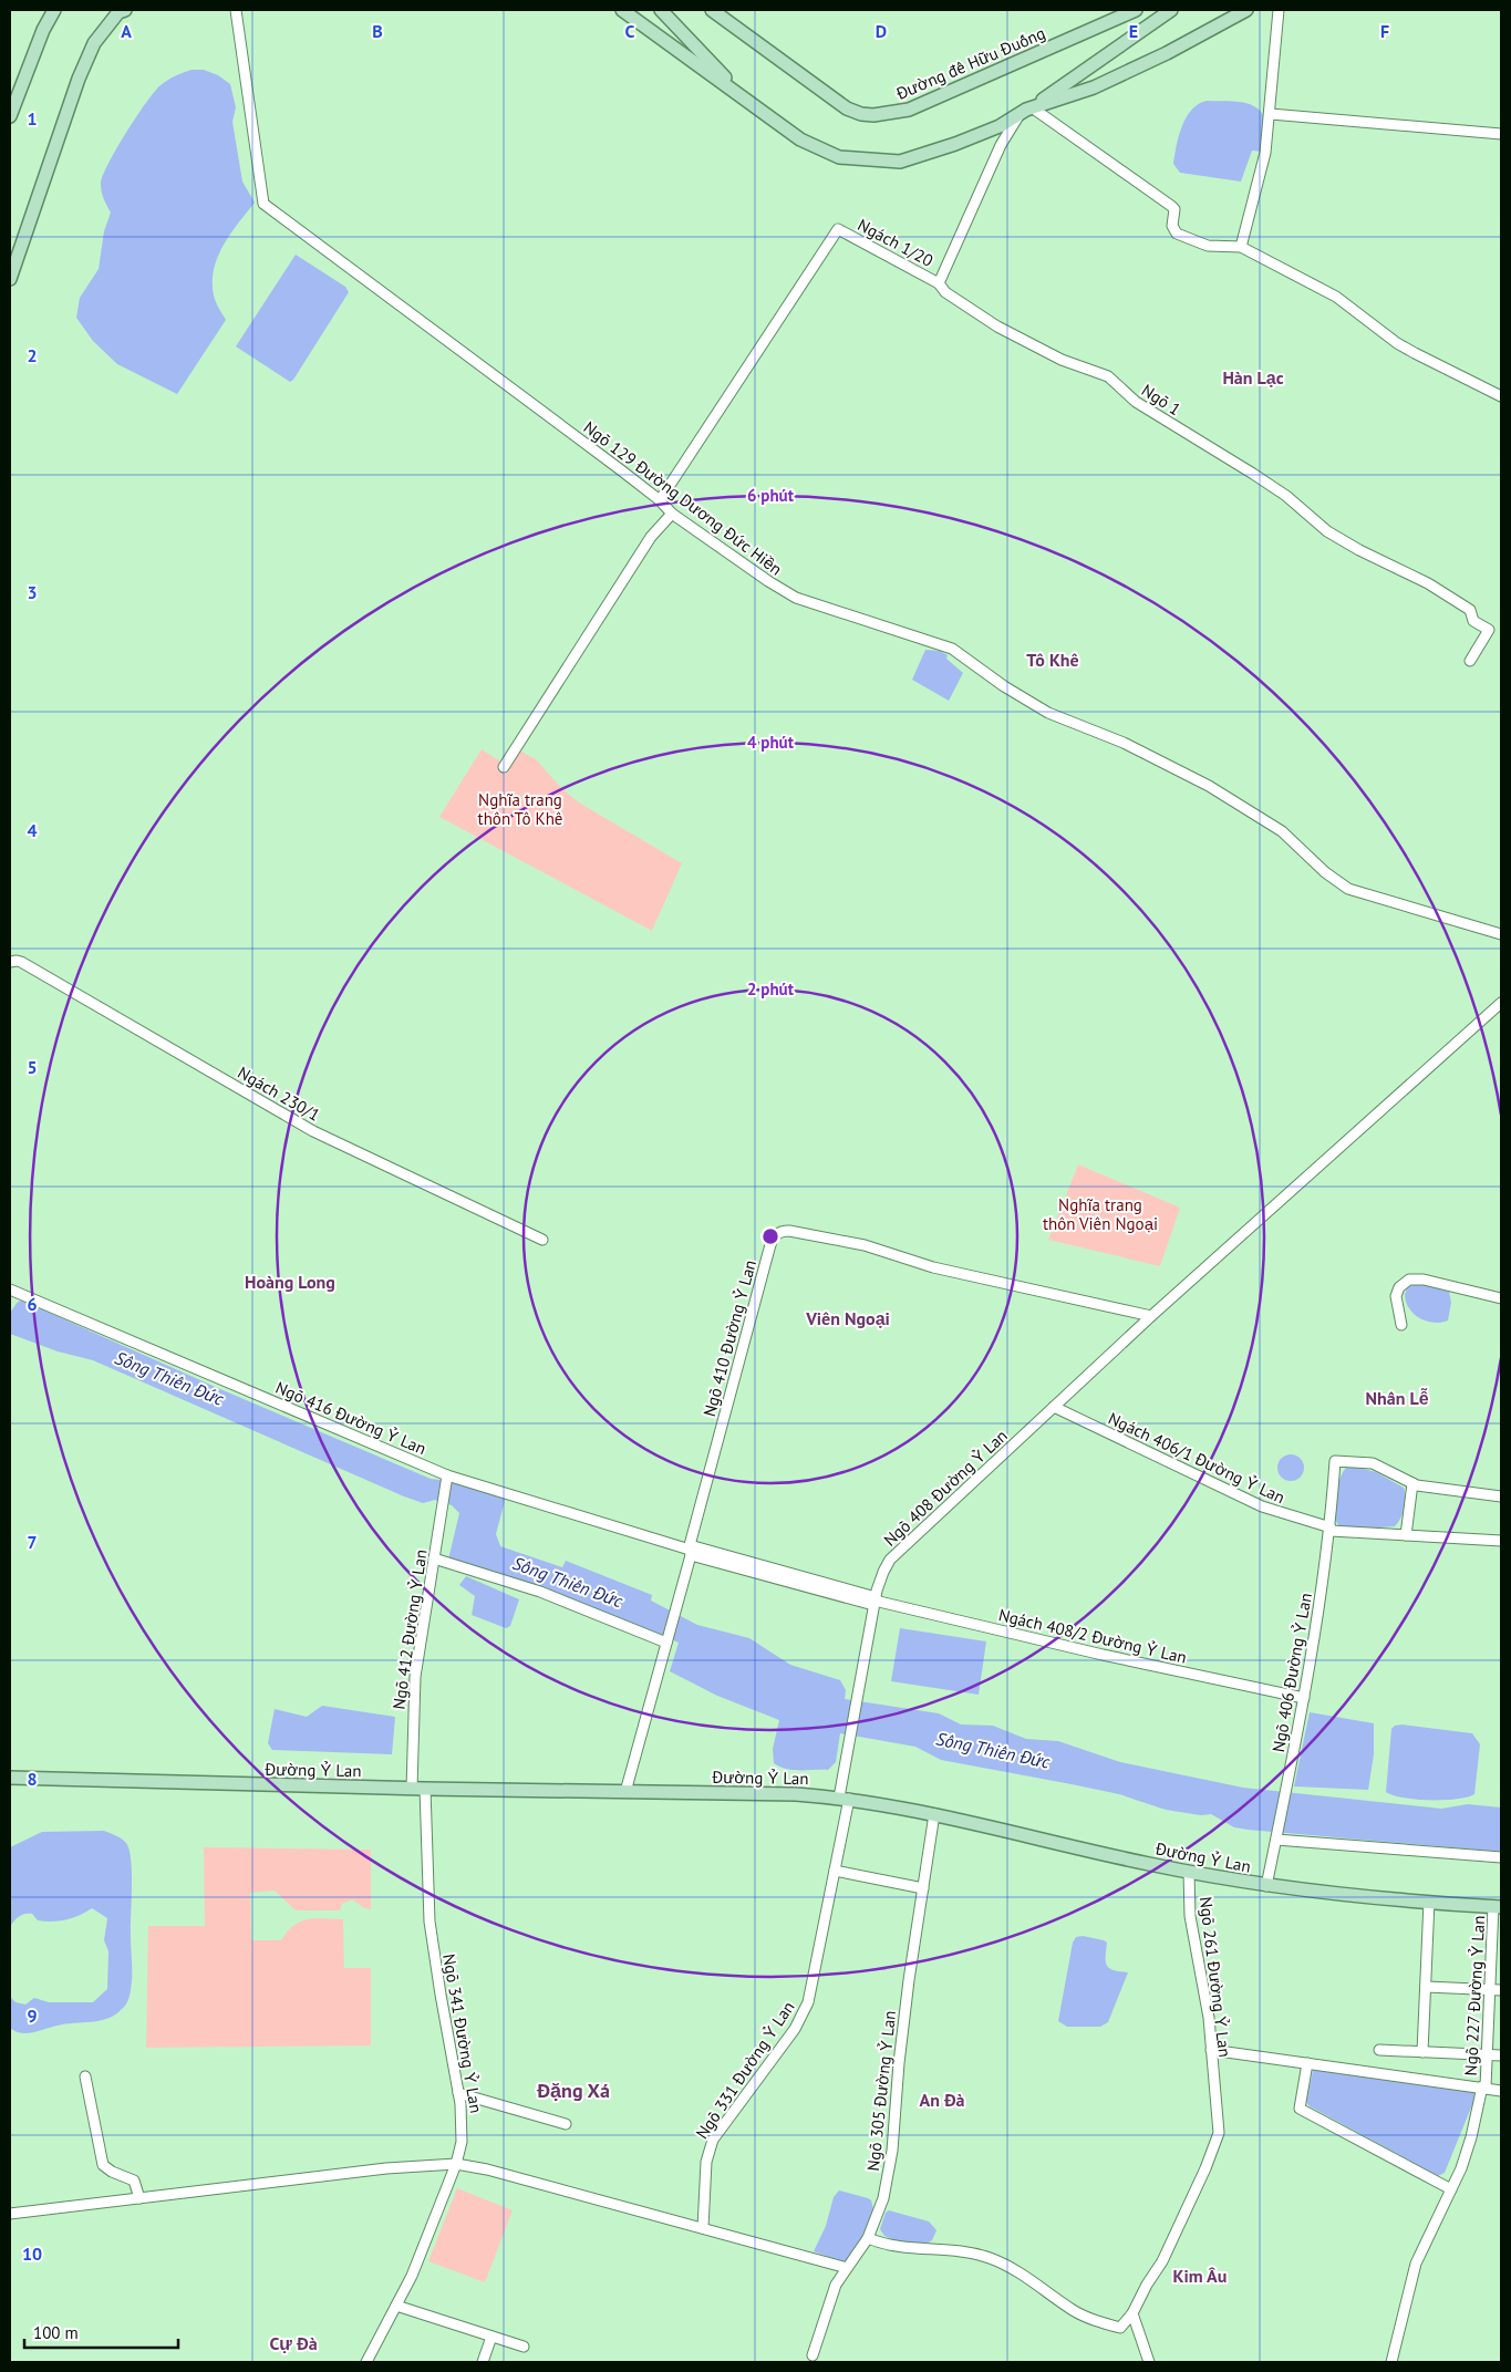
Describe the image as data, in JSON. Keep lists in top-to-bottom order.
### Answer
{
  "streets": {
    "main road": ["Đường đê Hữu Đuống", "Đường Ỷ Lan"],
    "street": [
      "Ngách 1/20",
      "Ngõ 1",
      "Ngõ 129 Đường Dương Đức Hiền",
      "Ngách 230/1",
      "Ngõ 410 Đường Ỷ Lan",
      "Ngõ 416 Đường Ỷ Lan",
      "Ngách 406/1 Đường Ỷ Lan",
      "Ngõ 408 Đường Ỷ Lan",
      "Ngõ 412 Đường Ỷ Lan",
      "Ngách 408/2 Đường Ỷ Lan",
      "Ngõ 406 Đường Ỷ Lan",
      "Ngõ 261 Đường Ỷ Lan",
      "Ngõ 227 Đường Ỷ Lan",
      "Ngõ 341 Đường Ỷ Lan",
      "Ngõ 331 Đường Ỷ Lan",
      "Ngõ 305 Đường Ỷ Lan"
    ]
  },
  "crossings": [
    ["Ngách 1/20", "Ngõ 1"],
    ["Ngách 1/20", "Ngõ 129 Đường Dương Đức Hiền"],
    ["Ngõ 410 Đường Ỷ Lan", "Ngõ 416 Đường Ỷ Lan"],
    ["Ngõ 410 Đường Ỷ Lan", "Ngõ 408 Đường Ỷ Lan"],
    ["Ngõ 410 Đường Ỷ Lan", "Đường Ỷ Lan"],
    ["Ngõ 416 Đường Ỷ Lan", "Ngõ 412 Đường Ỷ Lan"],
    ["Ngõ 416 Đường Ỷ Lan", "Ngách 408/2 Đường Ỷ Lan"],
    ["Ngách 406/1 Đường Ỷ Lan", "Ngõ 408 Đường Ỷ Lan"],
    ["Ngách 406/1 Đường Ỷ Lan", "Ngõ 406 Đường Ỷ Lan"],
    ["Ngõ 408 Đường Ỷ Lan", "Ngách 408/2 Đường Ỷ Lan"],
    ["Ngõ 408 Đường Ỷ Lan", "Đường Ỷ Lan"],
    ["Ngõ 408 Đường Ỷ Lan", "Ngõ 331 Đường Ỷ Lan"],
    ["Ngõ 412 Đường Ỷ Lan", "Đường Ỷ Lan"],
    ["Ngõ 412 Đường Ỷ Lan", "Ngõ 341 Đường Ỷ Lan"],
    ["Ngách 408/2 Đường Ỷ Lan", "Ngõ 406 Đường Ỷ Lan"],
    ["Ngõ 406 Đường Ỷ Lan", "Đường Ỷ Lan"],
    ["Đường Ỷ Lan", "Ngõ 261 Đường Ỷ Lan"],
    ["Đường Ỷ Lan", "Ngõ 227 Đường Ỷ Lan"],
    ["Đường Ỷ Lan", "Ngõ 341 Đường Ỷ Lan"],
    ["Đường Ỷ Lan", "Ngõ 331 Đường Ỷ Lan"],
    ["Đường Ỷ Lan", "Ngõ 305 Đường Ỷ Lan"]
  ],
  "districts": [
    "Hàn Lạc",
    "Tô Khê",
    "Hoàng Long",
    "Viên Ngoại",
    "Nhân Lễ",
    "Đặng Xá",
    "An Đà",
    "Kim Âu",
    "Cự Đà"
  ],
  "water": ["Sông Thiên Đức"],
  "parks": ["Nghĩa trang thôn Tô Khê", "Nghĩa trang thôn Viên Ngoại"],
  "scale_bar": "100 m",
  "grid": {
    "columns": [
      "A",
      "B",
      "C",
      "D",
      "E",
      "F"
    ],
    "rows": [
      "1",
      "2",
      "3",
      "4",
      "5",
      "6",
      "7",
      "8",
      "9",
      "10"
    ]
  },
  "rings": ["6 phút", "4 phút", "2 phút"]
}
